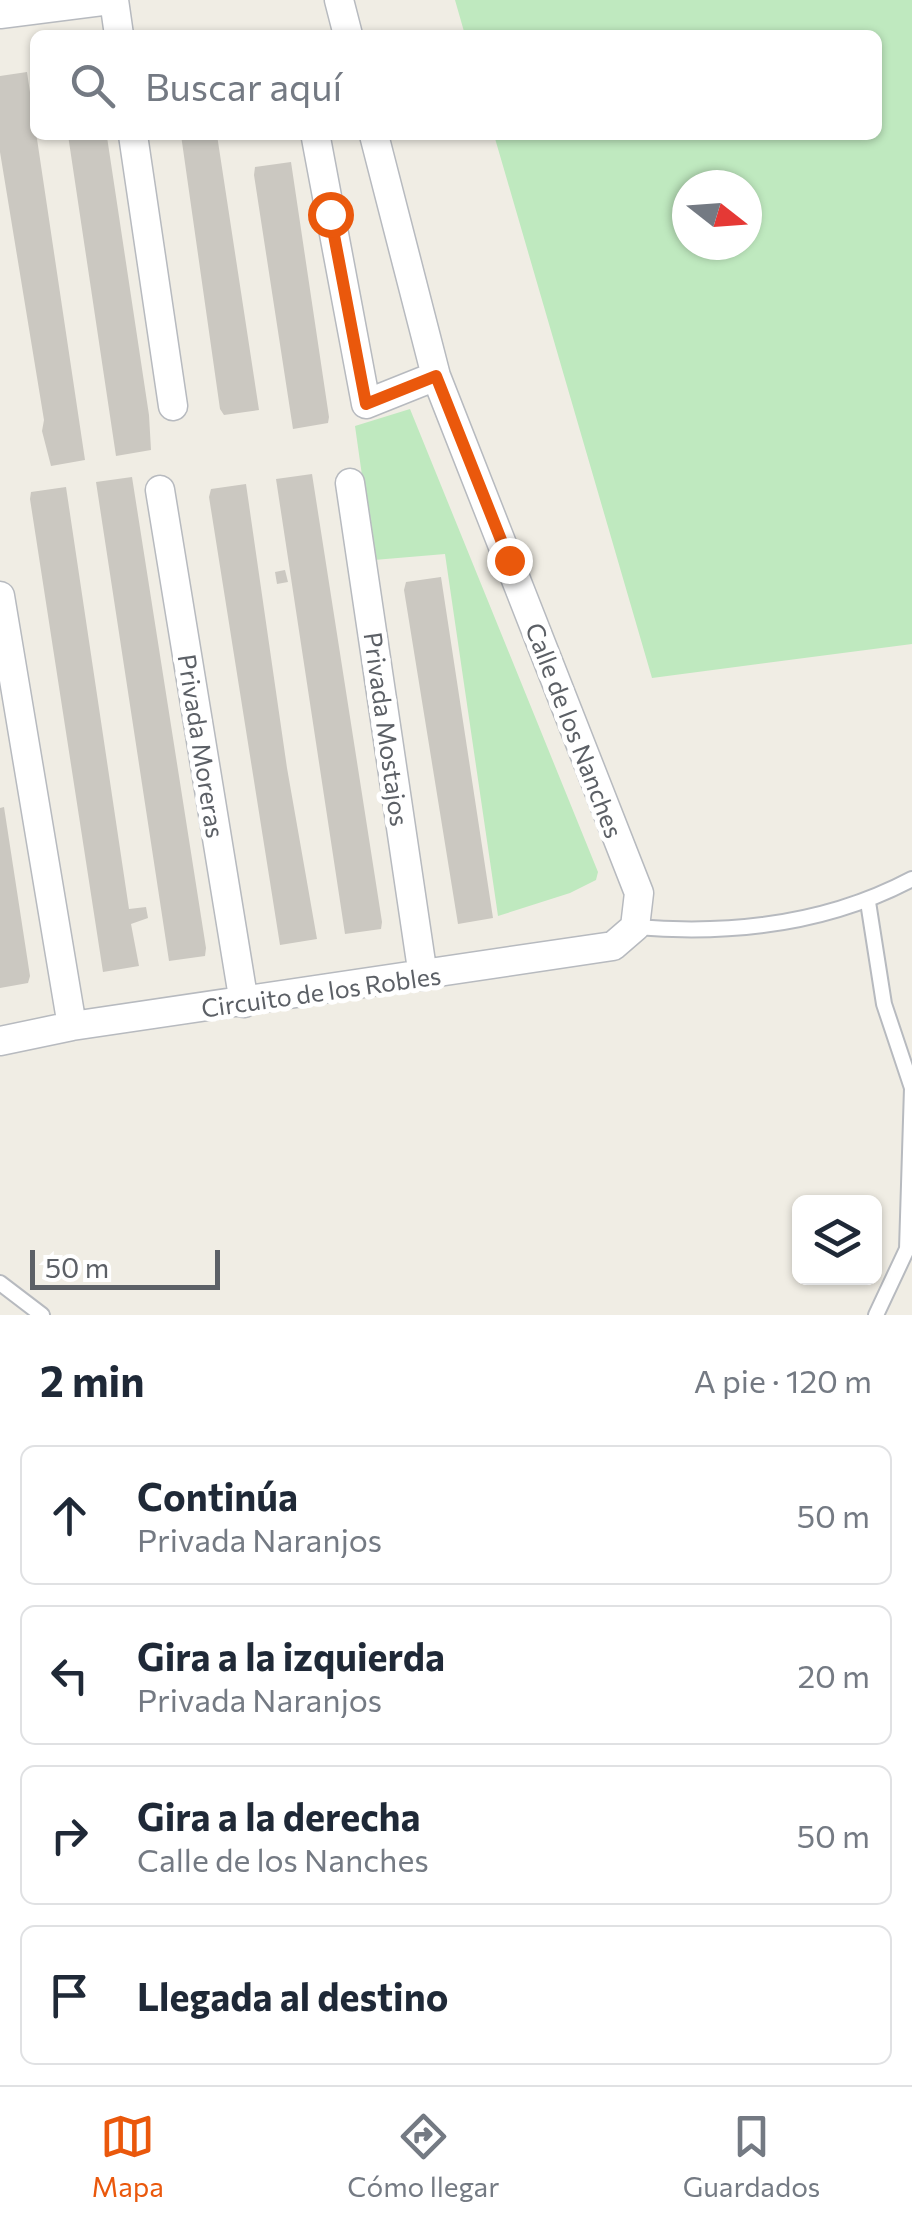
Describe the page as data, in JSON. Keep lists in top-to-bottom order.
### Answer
{
  "streets": {
    "street": [
      "Privada Mostajos",
      "Calle de los Nanches",
      "Privada Moreras",
      "Circuito de los Robles"
    ]
  },
  "crossings": [
    ["Privada Mostajos", "Circuito de los Robles"],
    ["Calle de los Nanches", "Circuito de los Robles"],
    ["Privada Moreras", "Circuito de los Robles"]
  ],
  "scale_bar": "50 m",
  "north": "right",
  "page": {
    "search": "Buscar aquí",
    "scale": "50 m",
    "heading": ["2 min", "A pie · 120 m"],
    "list": [
      ["Continúa", "Privada Naranjos", "50 m"],
      ["Gira a la izquierda", "Privada Naranjos", "20 m"],
      ["Gira a la derecha", "Calle de los Nanches", "50 m"],
      "Llegada al destino"
    ],
    "nav": ["Mapa", "Cómo llegar", "Guardados"]
  }
}
